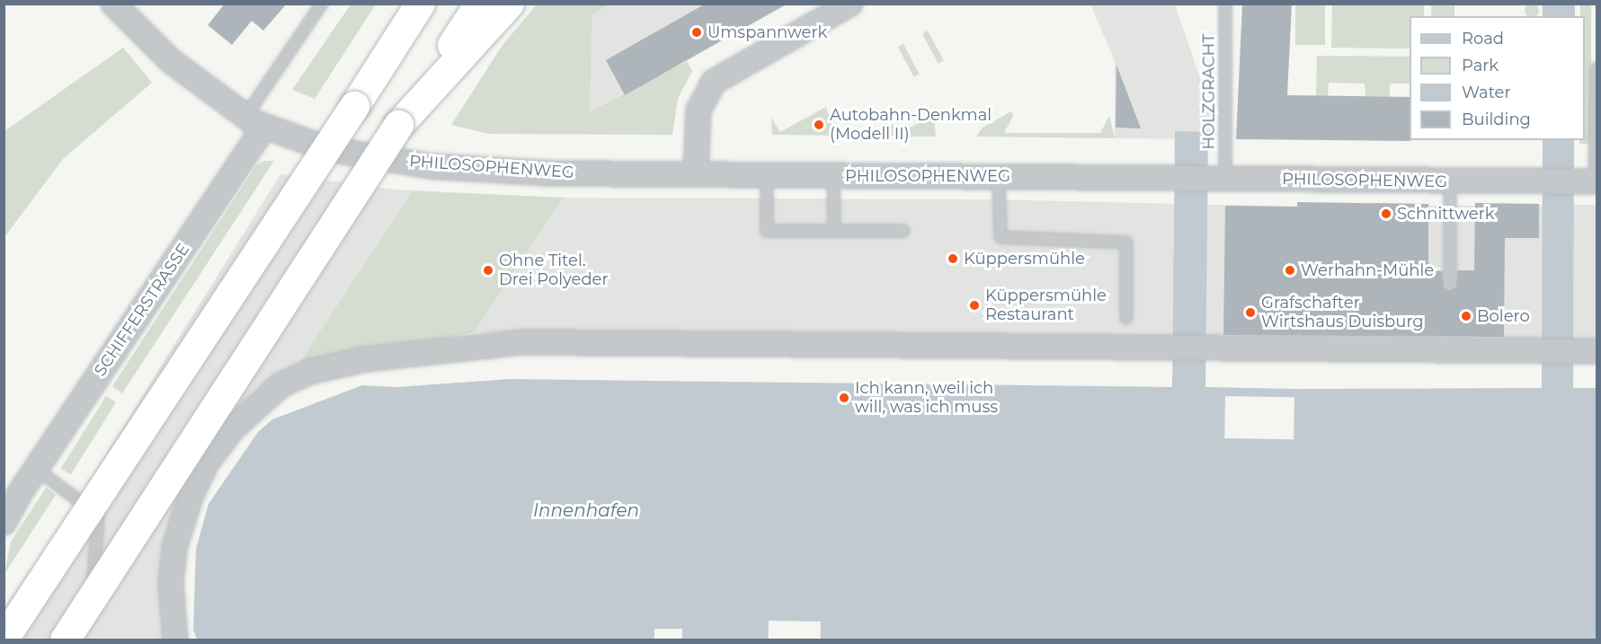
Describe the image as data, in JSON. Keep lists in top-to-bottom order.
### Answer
{
  "streets": {
    "street": ["PHILOSOPHENWEG", "SCHIFFERSTRASSE"],
    "lane": ["HOLZGRACHT"]
  },
  "crossings": [
    ["HOLZGRACHT", "PHILOSOPHENWEG"],
    ["PHILOSOPHENWEG", "SCHIFFERSTRASSE"]
  ],
  "water": ["Innenhafen"],
  "places": [
    "Umspannwerk",
    "Autobahn-Denkmal (Modell II)",
    "Schnittwerk",
    "Küppersmühle",
    "Ohne Titel. Drei Polyeder",
    "Werhahn-Mühle",
    "Küppersmühle Restaurant",
    "Grafschafter Wirtshaus Duisburg",
    "Bolero",
    "Ich kann, weil ich will, was ich muss"
  ],
  "legend": [
    "Road",
    "Park",
    "Water",
    "Building"
  ]
}
